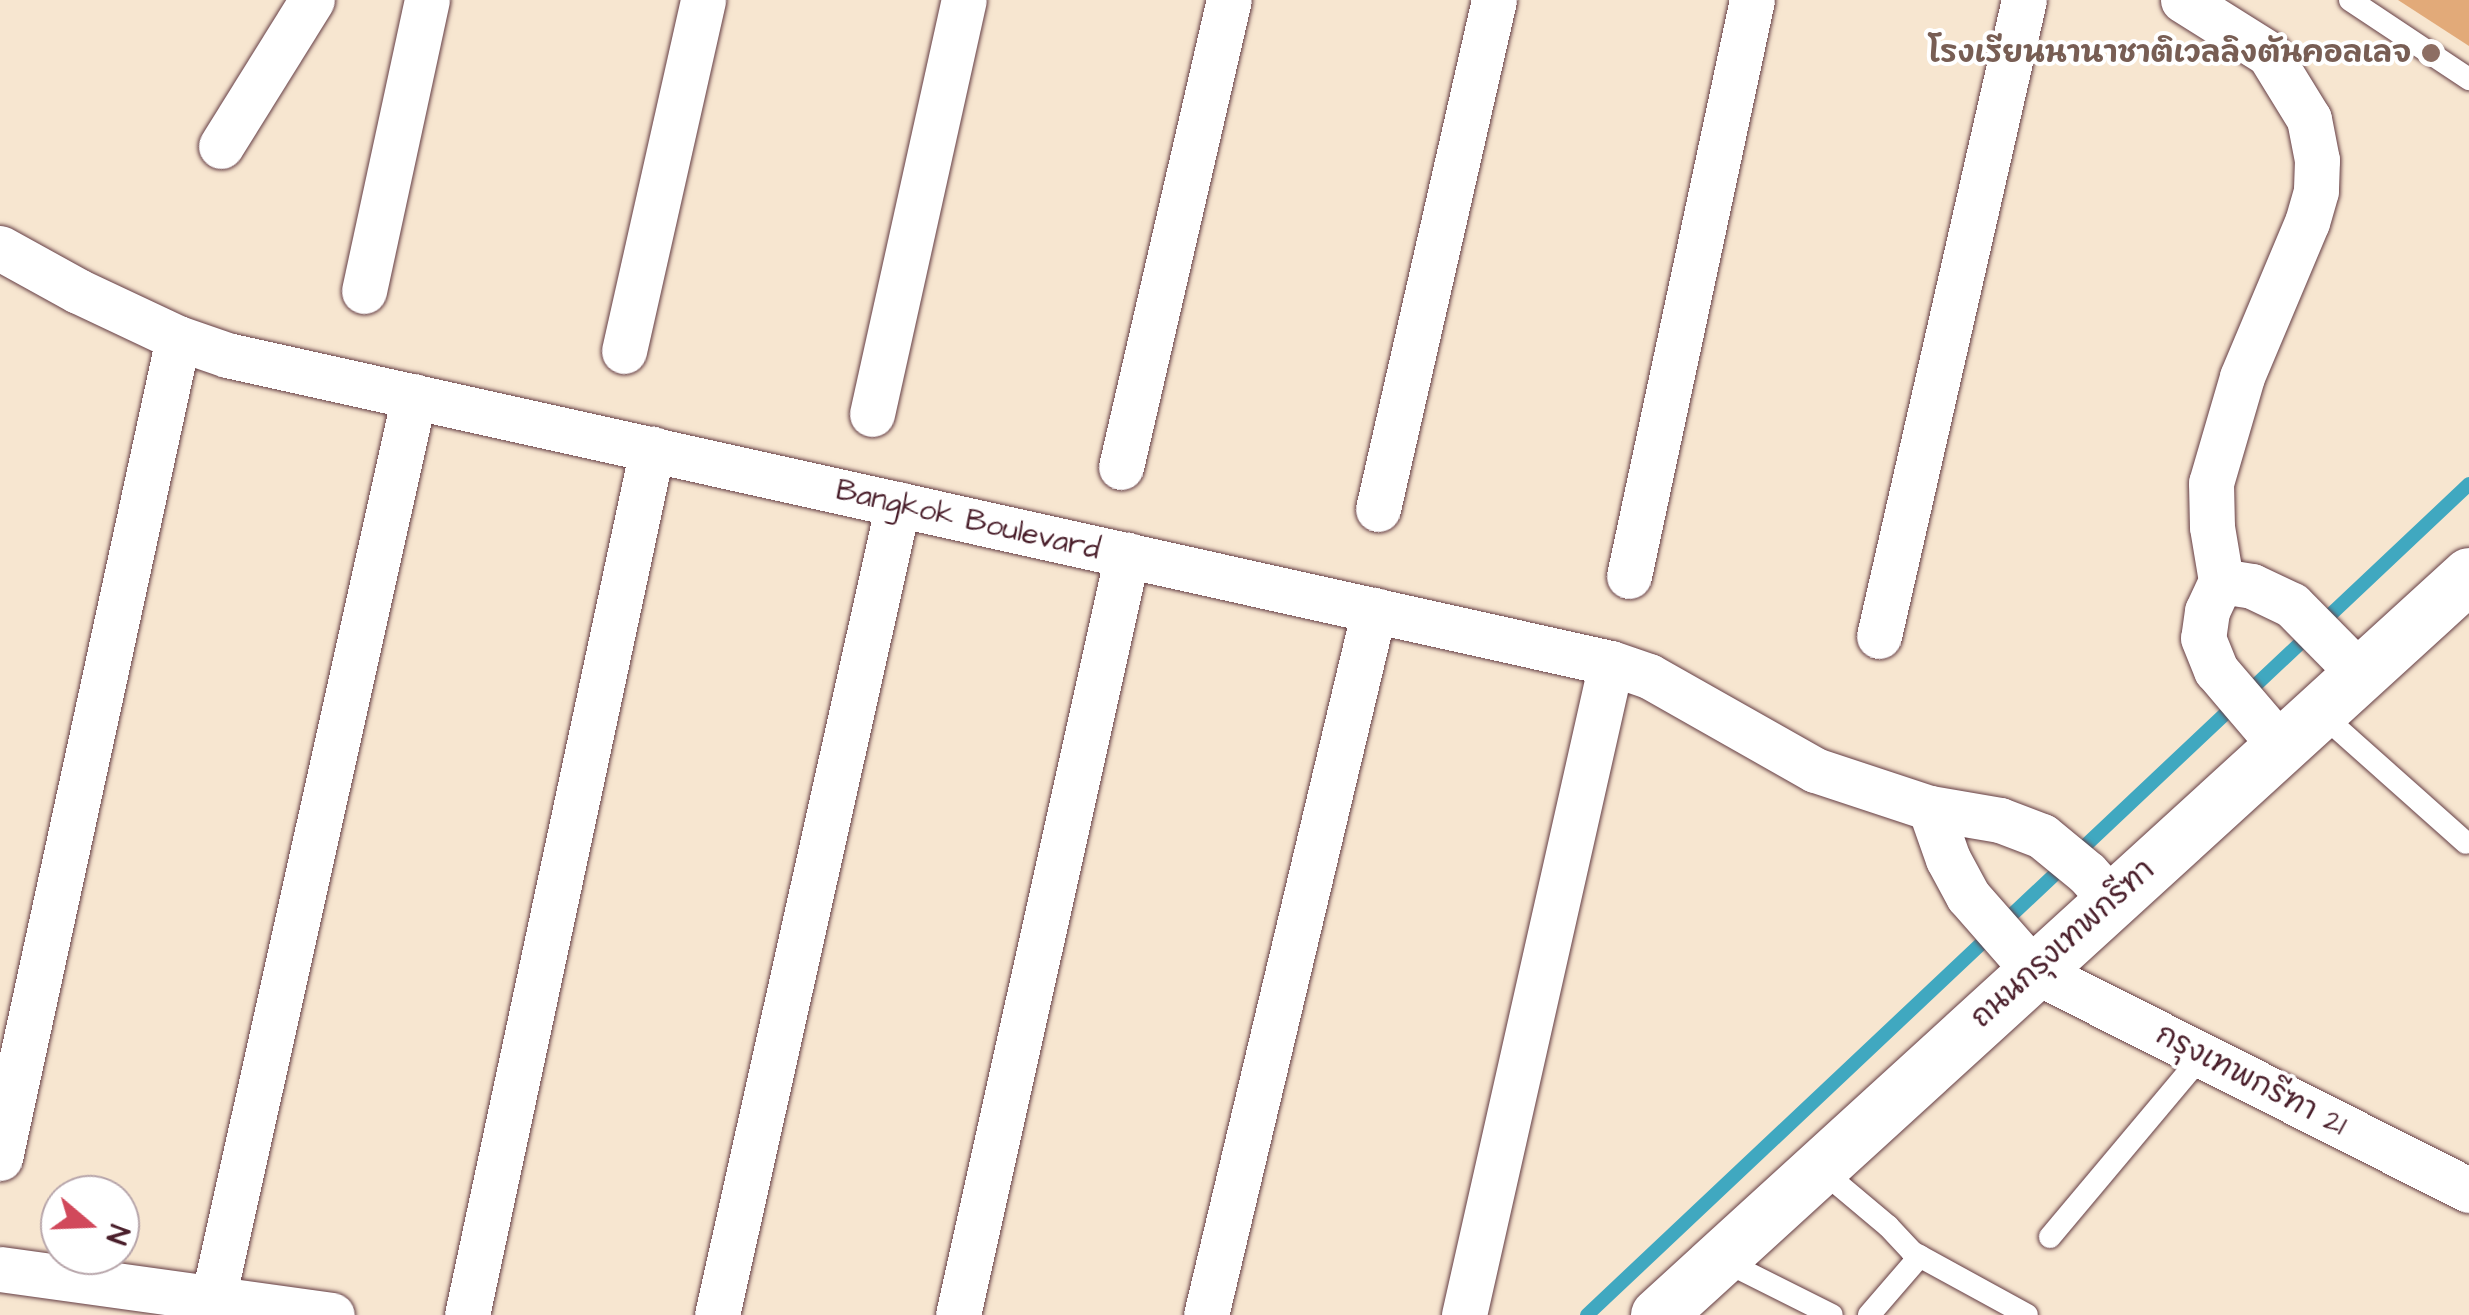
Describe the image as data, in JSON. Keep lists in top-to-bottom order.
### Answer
{
  "streets": {
    "main road": ["ถนนกรุงเทพกรีฑา"],
    "street": ["Bangkok Boulevard", "กรุงเทพกรีฑา 21"]
  },
  "crossings": [
    ["Bangkok Boulevard", "ถนนกรุงเทพกรีฑา"],
    ["ถนนกรุงเทพกรีฑา", "กรุงเทพกรีฑา 21"]
  ],
  "places": ["โรงเรียนนานาชาติเวลลิงตันคอลเลจ"],
  "north": "right"
}
